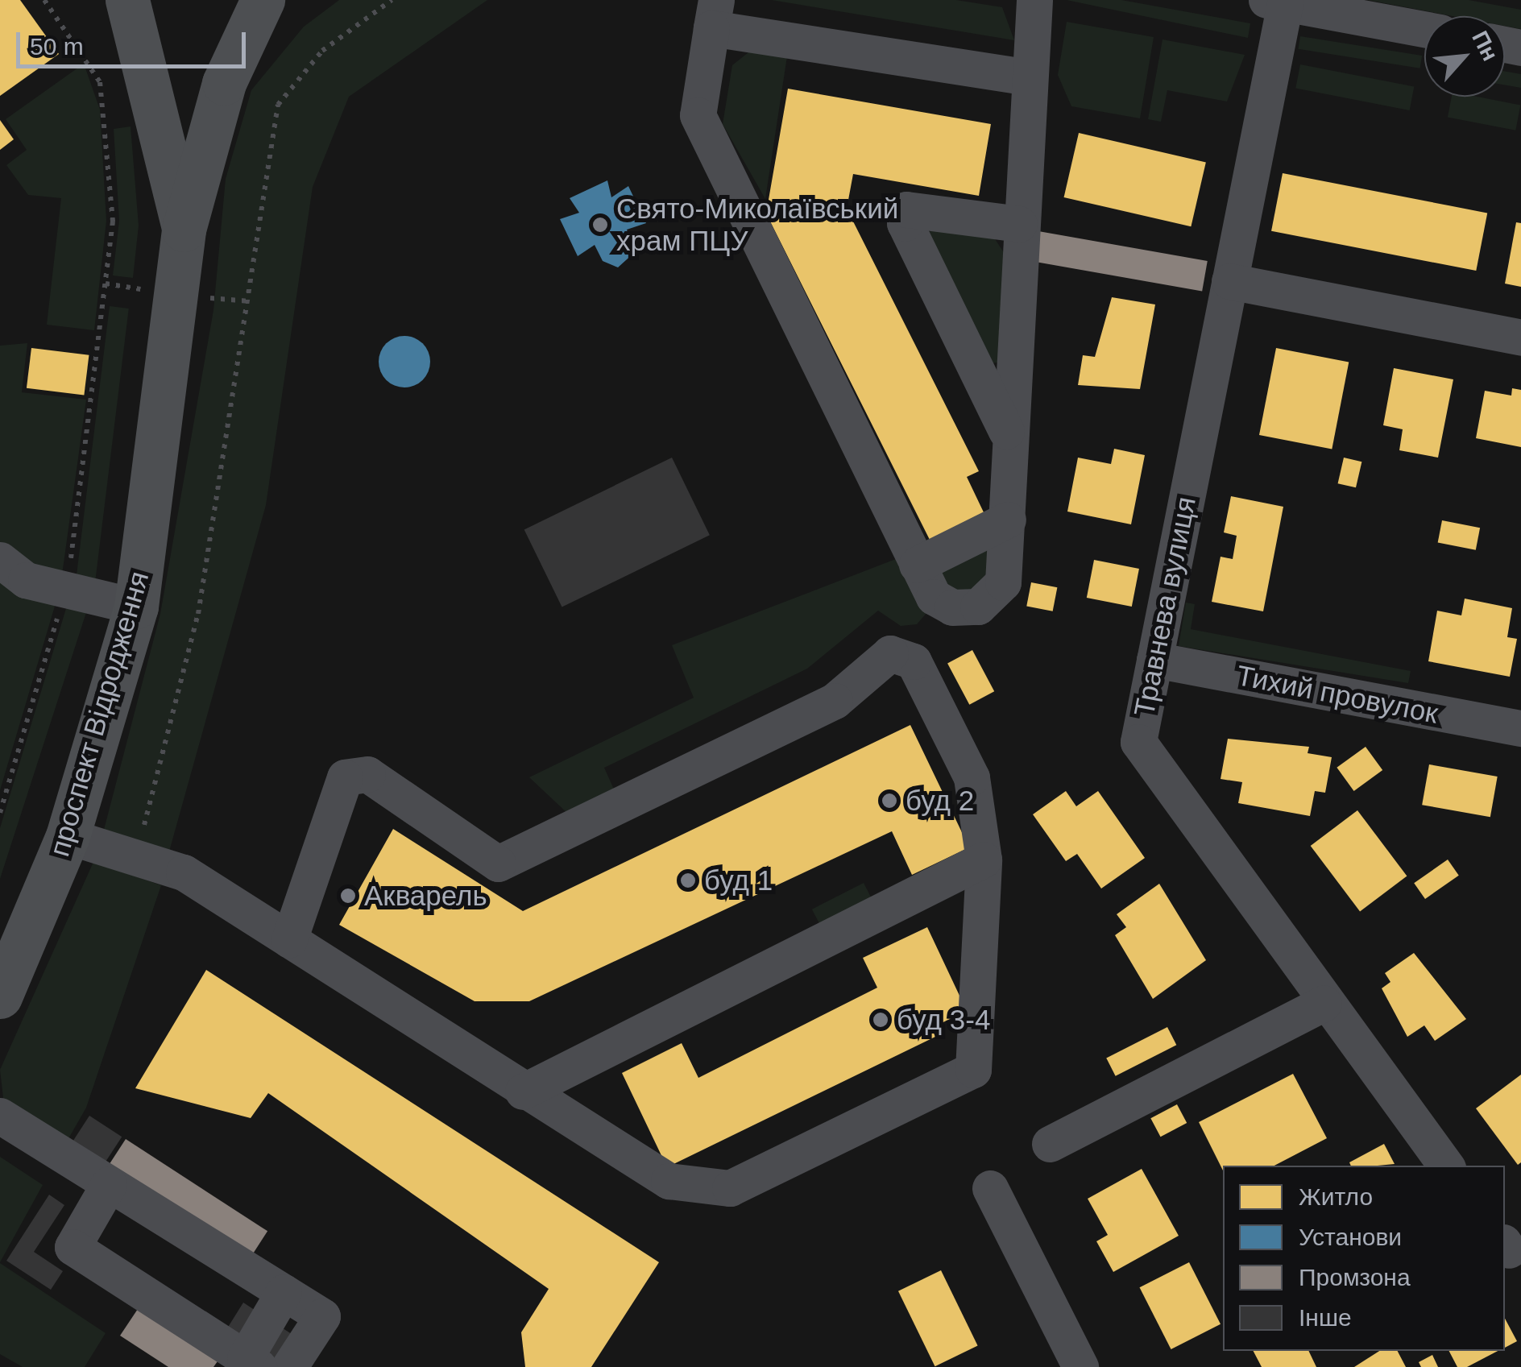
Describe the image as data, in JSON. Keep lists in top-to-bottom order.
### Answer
{
  "streets": {
    "main road": ["проспект Відродження"],
    "street": ["Травнева вулиця", "Тихий провулок"]
  },
  "crossings": [
    ["Травнева вулиця", "Тихий провулок"]
  ],
  "places": [
    "Свято-Миколаївський храм ПЦУ",
    "буд 2",
    "буд 1",
    "Акварель",
    "буд 3-4"
  ],
  "legend": [
    "Житло",
    "Установи",
    "Промзона",
    "Інше"
  ],
  "scale_bar": "50 m",
  "north": "top right"
}
